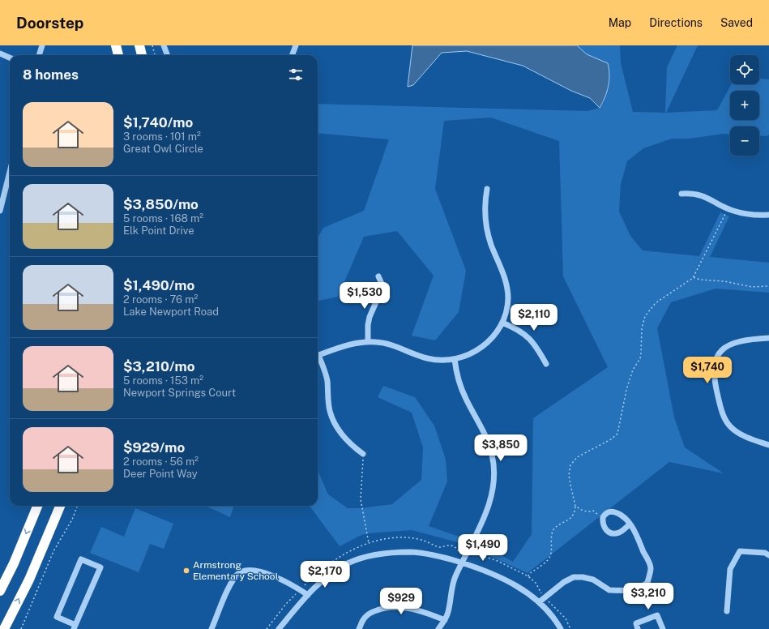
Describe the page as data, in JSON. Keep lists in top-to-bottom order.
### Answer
{
  "places": ["Armstrong Elementary School"],
  "page": {
    "header": "Doorstep",
    "nav": ["Map", "Directions", "Saved"],
    "map_buttons": ["+", "−"],
    "heading": "8 homes",
    "list": [
      {
        "name": "$1,740/mo",
        "note": "3 rooms · 101 m² · Great Owl Circle"
      },
      {
        "name": "$3,850/mo",
        "note": "5 rooms · 168 m² · Elk Point Drive"
      },
      {
        "name": "$1,490/mo",
        "note": "2 rooms · 76 m² · Lake Newport Road"
      },
      {
        "name": "$3,210/mo",
        "note": "5 rooms · 153 m² · Newport Springs Court"
      },
      {
        "name": "$929/mo",
        "note": "2 rooms · 56 m² · Deer Point Way"
      }
    ],
    "price": [
      "$1,530",
      "$2,110",
      "$1,740",
      "$3,850",
      "$1,490",
      "$2,170",
      "$3,210",
      "$929"
    ]
  }
}
